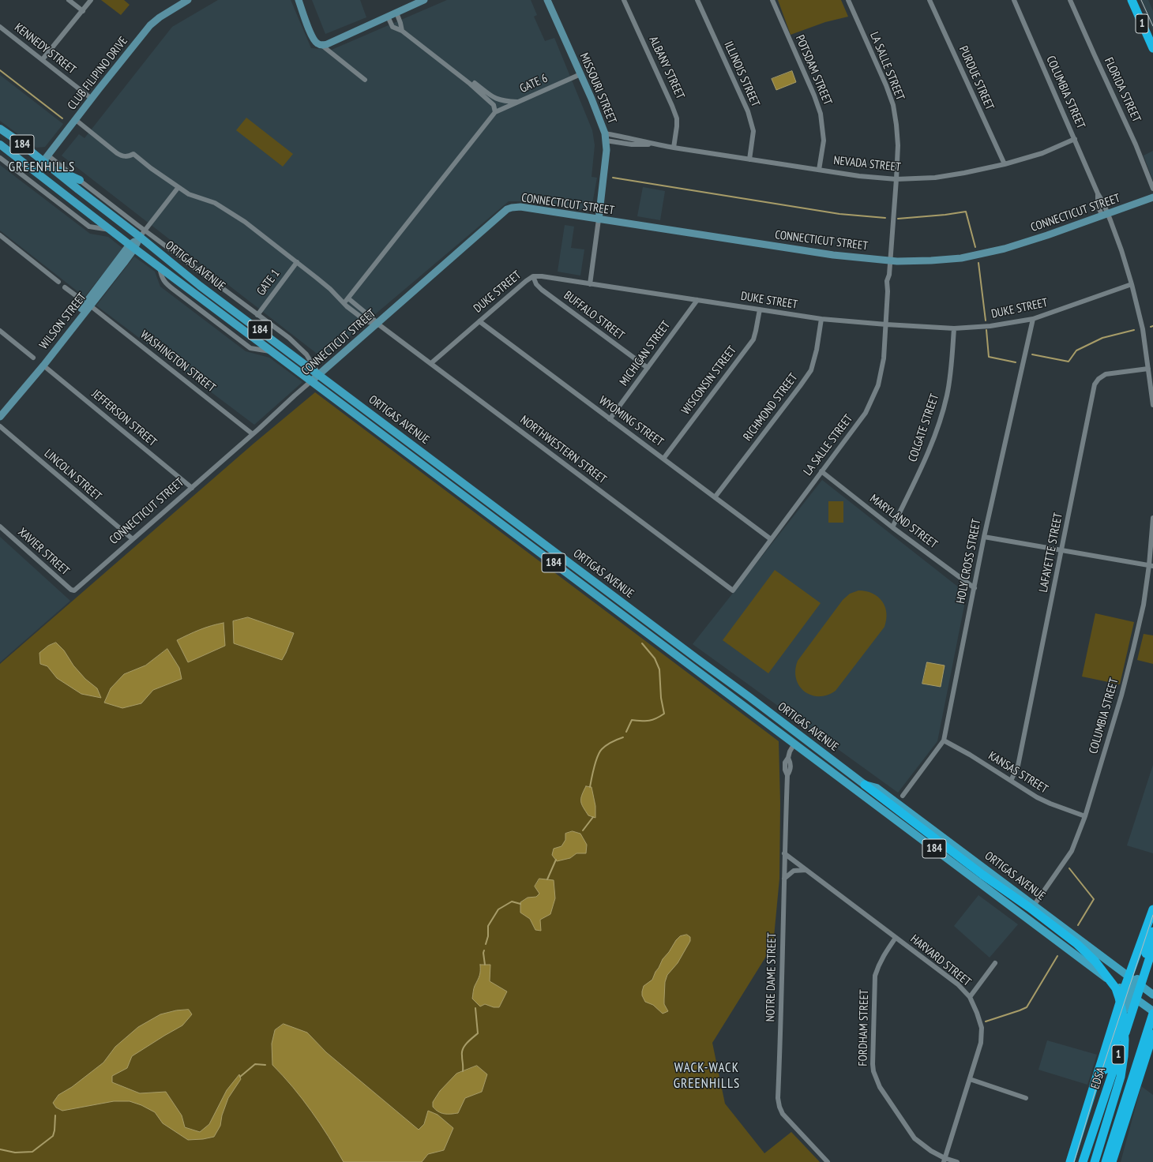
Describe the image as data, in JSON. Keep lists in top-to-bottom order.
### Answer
{
  "streets": {
    "highway": ["1", "EDSA"],
    "main road": ["184", "ORTIGAS AVENUE"],
    "street": [
      "KENNEDY STREET",
      "LA SALLE STREET",
      "ALBANY STREET",
      "POTSDAM STREET",
      "CLUB FILIPINO DRIVE",
      "ILLINOIS STREET",
      "PURDUE STREET",
      "GATE 6",
      "MISSOURI STREET",
      "FLORIDA STREET",
      "COLUMBIA STREET",
      "NEVADA STREET",
      "CONNECTICUT STREET",
      "GATE 1",
      "DUKE STREET",
      "BUFFALO STREET",
      "WILSON STREET",
      "MICHIGAN STREET",
      "WASHINGTON STREET",
      "WISCONSIN STREET",
      "RICHMOND STREET",
      "JEFFERSON STREET",
      "WYOMING STREET",
      "COLGATE STREET",
      "NORTHWESTERN STREET",
      "LINCOLN STREET",
      "MARYLAND STREET",
      "XAVIER STREET",
      "LAFAYETTE STREET",
      "HOLY CROSS STREET",
      "KANSAS STREET",
      "HARVARD STREET",
      "NOTRE DAME STREET",
      "FORDHAM STREET"
    ]
  },
  "crossings": [
    ["1", "ORTIGAS AVENUE"],
    ["KENNEDY STREET", "CLUB FILIPINO DRIVE"],
    ["LA SALLE STREET", "NEVADA STREET"],
    ["LA SALLE STREET", "CONNECTICUT STREET"],
    ["LA SALLE STREET", "DUKE STREET"],
    ["LA SALLE STREET", "WYOMING STREET"],
    ["LA SALLE STREET", "NORTHWESTERN STREET"],
    ["LA SALLE STREET", "MARYLAND STREET"],
    ["ALBANY STREET", "NEVADA STREET"],
    ["POTSDAM STREET", "NEVADA STREET"],
    ["CLUB FILIPINO DRIVE", "ORTIGAS AVENUE"],
    ["ILLINOIS STREET", "NEVADA STREET"],
    ["PURDUE STREET", "NEVADA STREET"],
    ["GATE 6", "MISSOURI STREET"],
    ["MISSOURI STREET", "NEVADA STREET"],
    ["MISSOURI STREET", "CONNECTICUT STREET"],
    ["MISSOURI STREET", "DUKE STREET"],
    ["COLUMBIA STREET", "NEVADA STREET"],
    ["COLUMBIA STREET", "CONNECTICUT STREET"],
    ["COLUMBIA STREET", "ORTIGAS AVENUE"],
    ["COLUMBIA STREET", "DUKE STREET"],
    ["COLUMBIA STREET", "LAFAYETTE STREET"],
    ["COLUMBIA STREET", "KANSAS STREET"],
    ["CONNECTICUT STREET", "ORTIGAS AVENUE"],
    ["CONNECTICUT STREET", "WASHINGTON STREET"],
    ["CONNECTICUT STREET", "JEFFERSON STREET"],
    ["CONNECTICUT STREET", "NORTHWESTERN STREET"],
    ["CONNECTICUT STREET", "LINCOLN STREET"],
    ["CONNECTICUT STREET", "XAVIER STREET"],
    ["ORTIGAS AVENUE", "WILSON STREET"],
    ["ORTIGAS AVENUE", "NOTRE DAME STREET"],
    ["DUKE STREET", "BUFFALO STREET"],
    ["DUKE STREET", "MICHIGAN STREET"],
    ["DUKE STREET", "WISCONSIN STREET"],
    ["DUKE STREET", "RICHMOND STREET"],
    ["DUKE STREET", "WYOMING STREET"],
    ["DUKE STREET", "COLGATE STREET"],
    ["DUKE STREET", "NORTHWESTERN STREET"],
    ["DUKE STREET", "HOLY CROSS STREET"],
    ["BUFFALO STREET", "MICHIGAN STREET"],
    ["WILSON STREET", "WASHINGTON STREET"],
    ["WILSON STREET", "JEFFERSON STREET"],
    ["MICHIGAN STREET", "WYOMING STREET"],
    ["WISCONSIN STREET", "WYOMING STREET"],
    ["RICHMOND STREET", "WYOMING STREET"],
    ["COLGATE STREET", "MARYLAND STREET"],
    ["MARYLAND STREET", "HOLY CROSS STREET"],
    ["LAFAYETTE STREET", "KANSAS STREET"],
    ["HOLY CROSS STREET", "KANSAS STREET"],
    ["HARVARD STREET", "NOTRE DAME STREET"],
    ["HARVARD STREET", "FORDHAM STREET"]
  ],
  "districts": ["GREENHILLS", "WACK-WACK GREENHILLS"]
}
